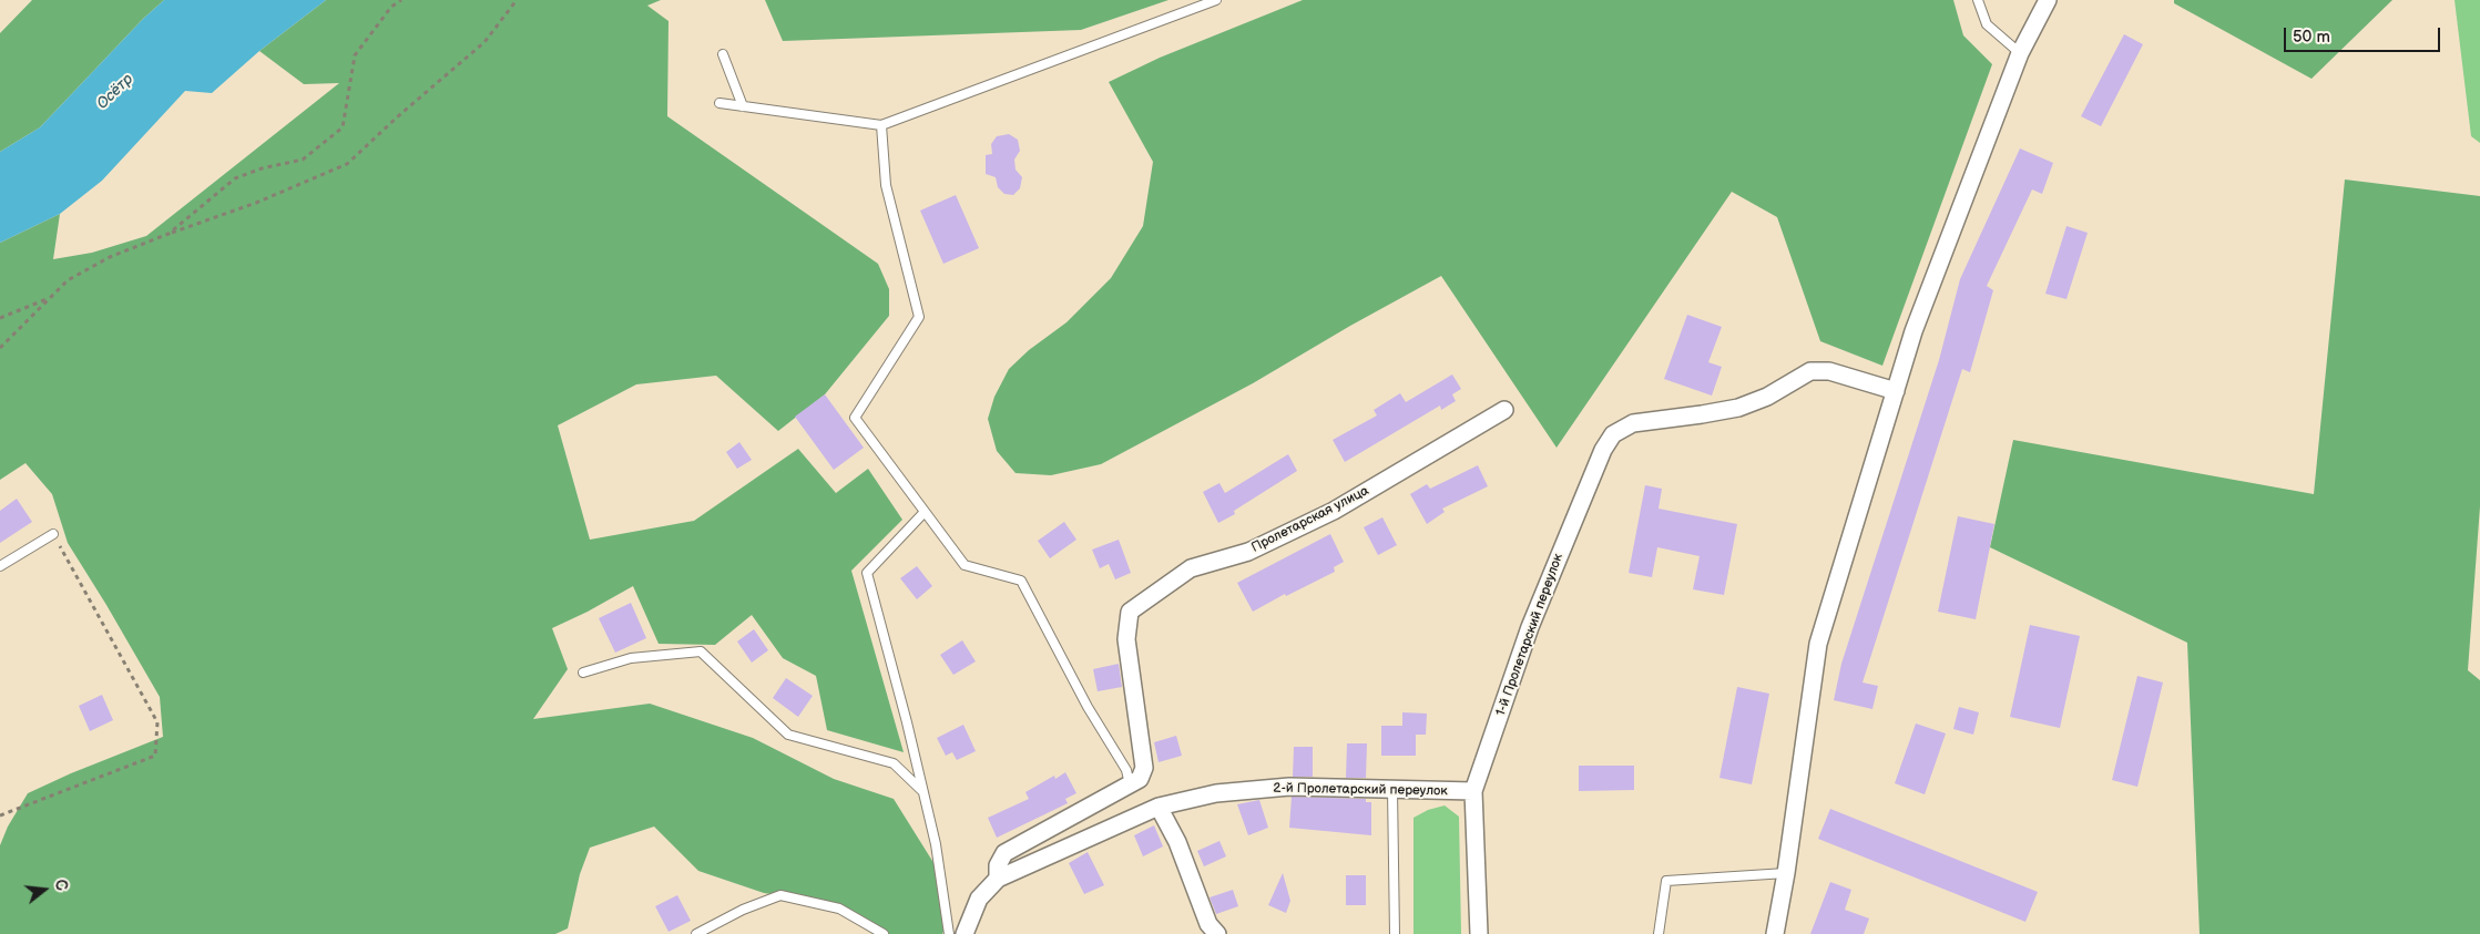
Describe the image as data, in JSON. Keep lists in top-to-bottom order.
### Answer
{
  "streets": {
    "street": ["Пролетарская улица", "1-й Пролетарский переулок", "2-й Пролетарский переулок"]
  },
  "crossings": [
    ["Пролетарская улица", "2-й Пролетарский переулок"],
    ["1-й Пролетарский переулок", "2-й Пролетарский переулок"]
  ],
  "water": ["Осётр"],
  "scale_bar": "50 m",
  "north": "right"
}
